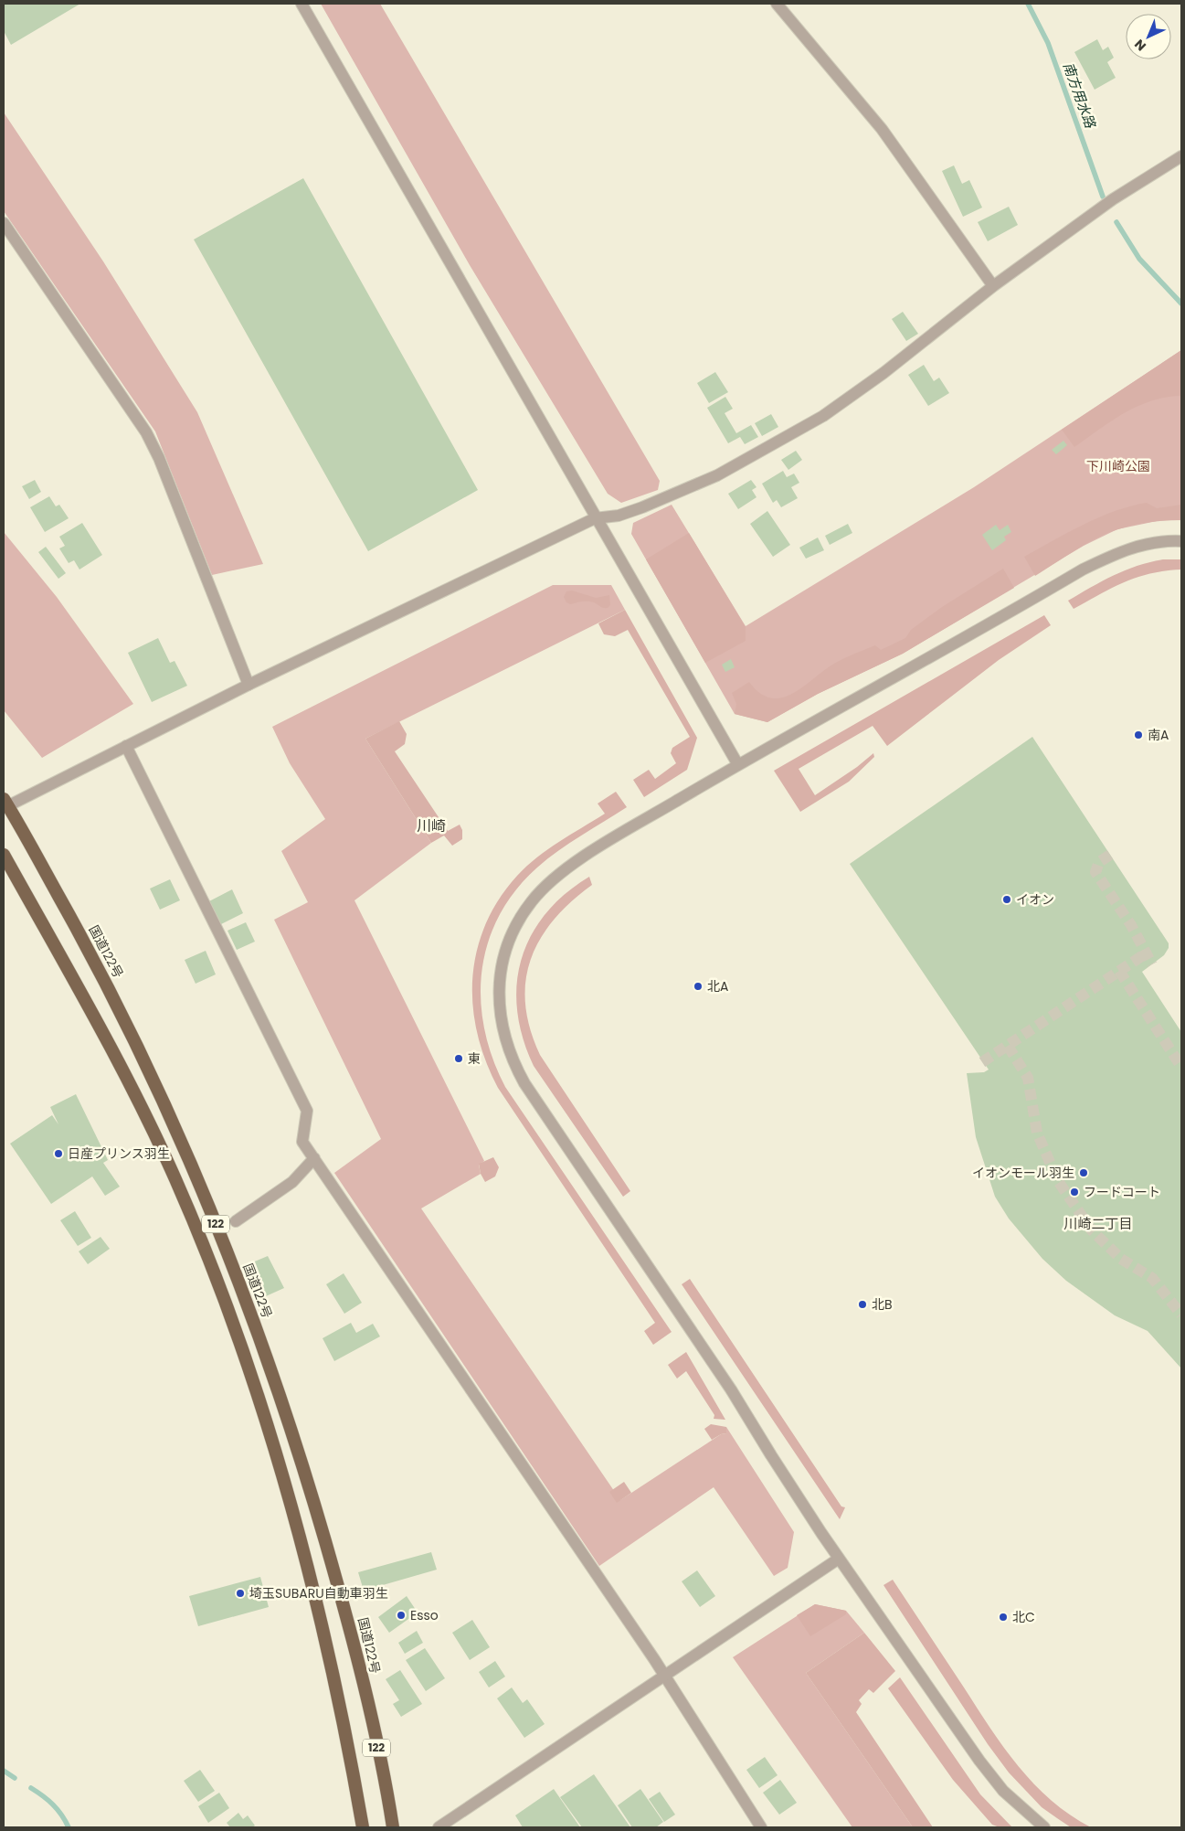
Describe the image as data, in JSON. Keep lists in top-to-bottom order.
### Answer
{
  "streets": {
    "highway": ["国道122号", "122"]
  },
  "districts": ["川崎", "川崎二丁目"],
  "water": ["南方用水路"],
  "parks": ["下川崎公園"],
  "places": [
    "南A",
    "イオン",
    "北A",
    "東",
    "日産プリンス羽生",
    "イオンモール羽生",
    "フードコート",
    "北B",
    "埼玉SUBARU自動車羽生",
    "Esso",
    "北C"
  ],
  "north": "bottom left"
}
